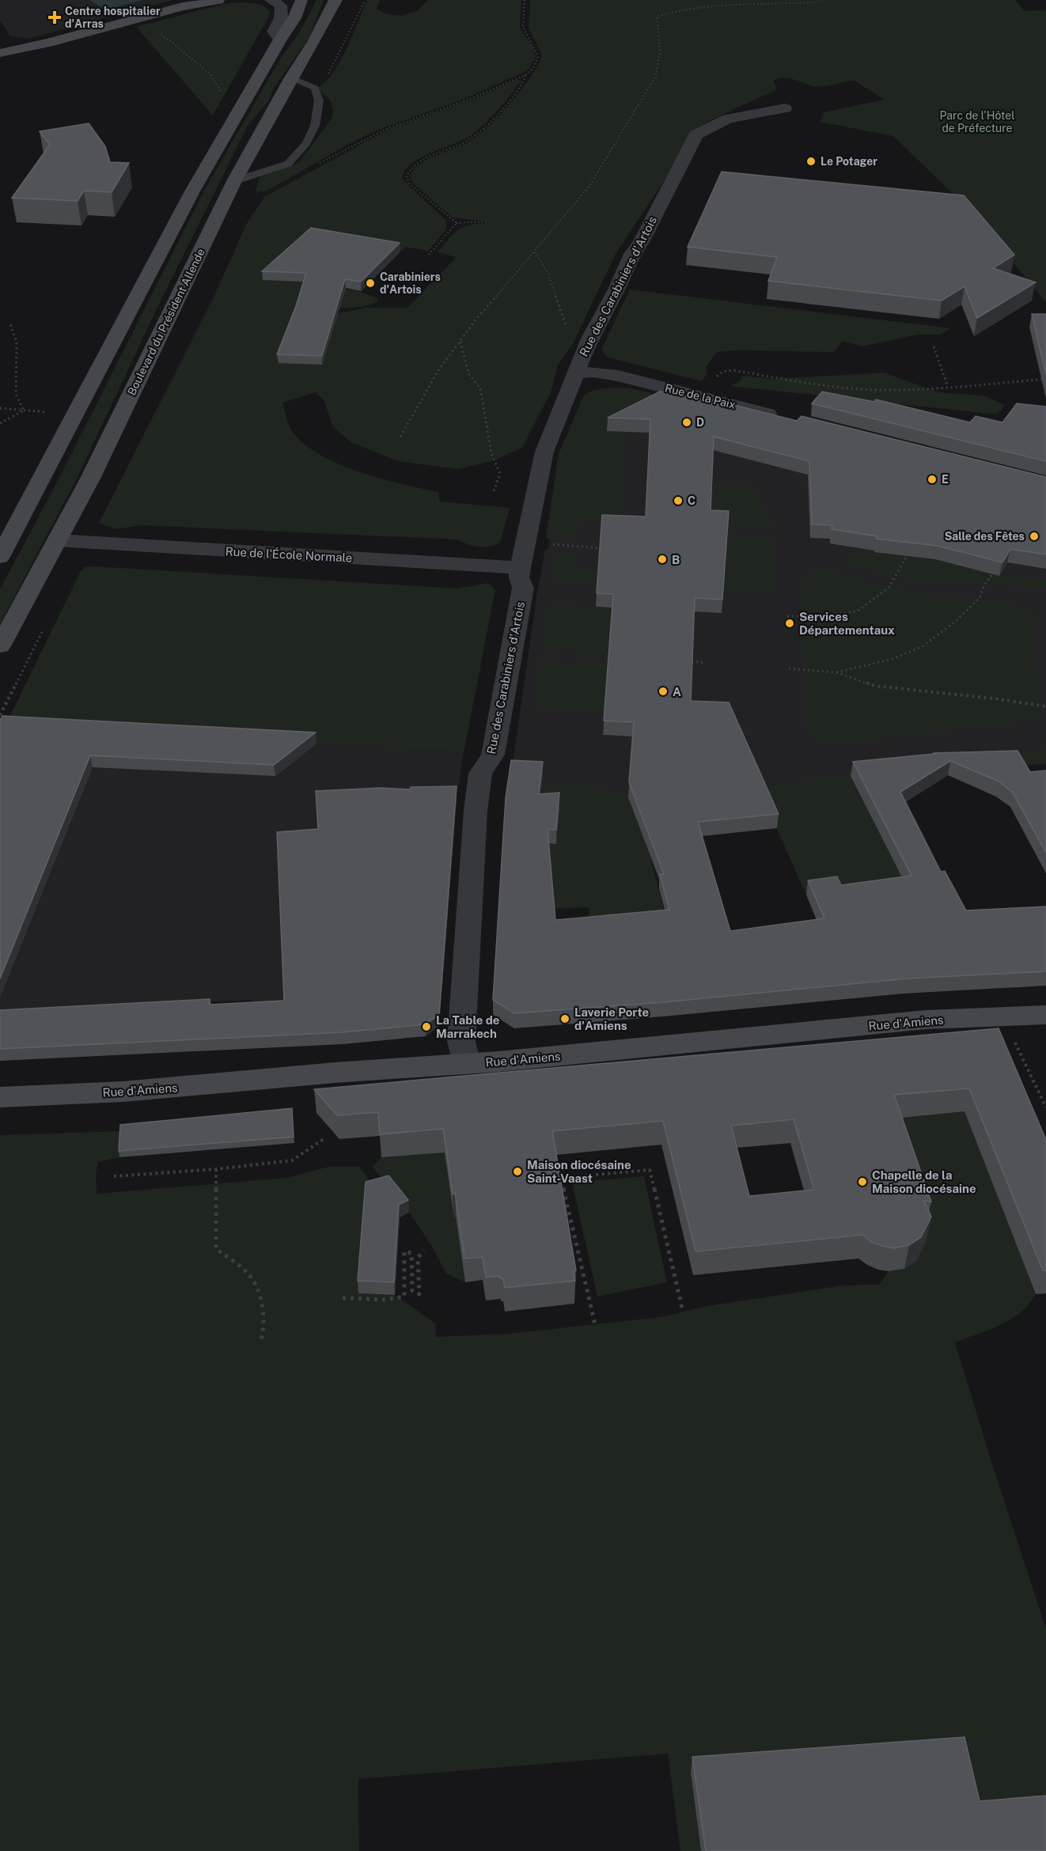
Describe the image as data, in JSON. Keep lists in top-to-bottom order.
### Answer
{
  "streets": {
    "main road": ["Boulevard du Président Allende", "Rue d'Amiens"],
    "street": ["Rue des Carabiniers d'Artois", "Rue de la Paix", "Rue de l'École Normale"]
  },
  "crossings": [
    ["Rue des Carabiniers d'Artois", "Rue de la Paix"],
    ["Rue des Carabiniers d'Artois", "Rue de l'École Normale"],
    ["Rue des Carabiniers d'Artois", "Rue d'Amiens"],
    ["Boulevard du Président Allende", "Rue de l'École Normale"]
  ],
  "parks": ["Parc de l'Hôtel de Préfecture"],
  "places": {
    "health": ["Centre hospitalier d'Arras"],
    "other": [
      "Le Potager",
      "Carabiniers d'Artois",
      "D",
      "E",
      "C",
      "Salle des Fêtes",
      "B",
      "Services Départementaux",
      "A",
      "Laverie Porte d'Amiens",
      "La Table de Marrakech",
      "Maison diocésaine Saint-Vaast",
      "Chapelle de la Maison diocésaine"
    ]
  }
}
